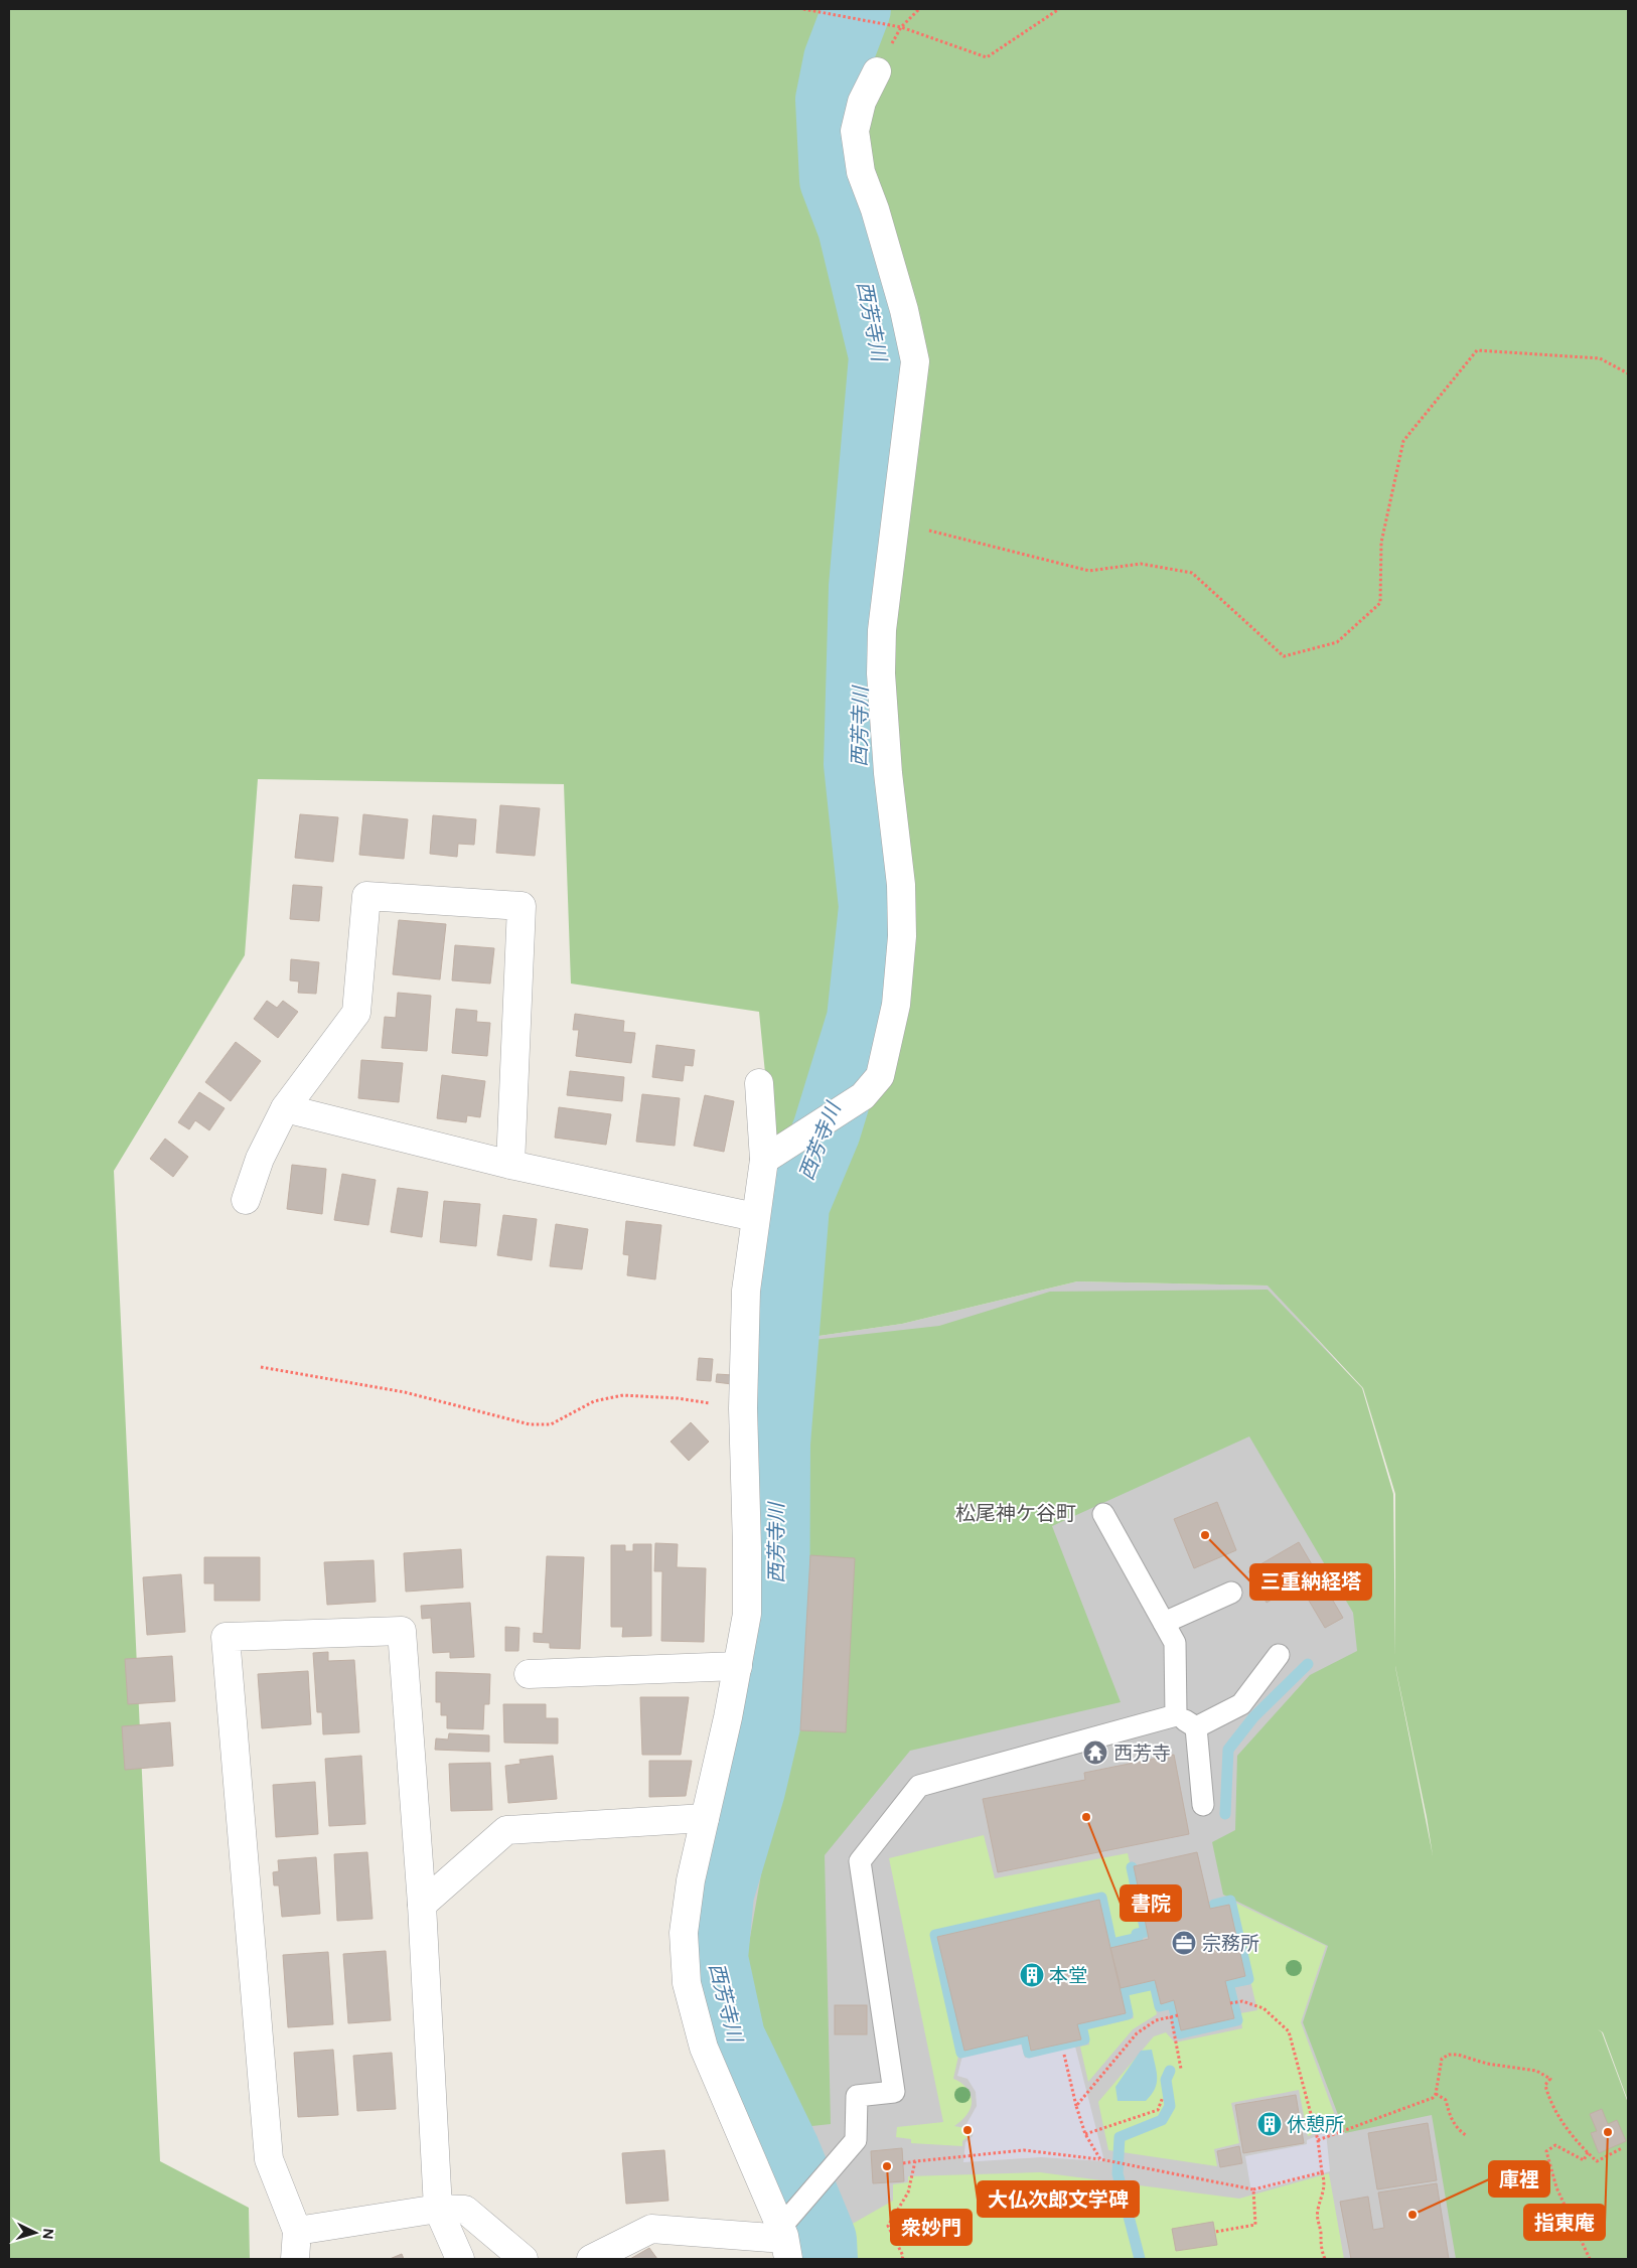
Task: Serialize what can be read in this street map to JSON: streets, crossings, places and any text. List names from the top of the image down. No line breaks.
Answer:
{"districts":["松尾神ケ谷町"],"water":["西芳寺川"],"places":{"other":["三重納経塔","書院","大仏次郎文学碑","指東庵","衆妙門","庫裡"],"temple":["西芳寺"],"office":["宗務所"],"building":["本堂","休憩所"]},"north":"right"}
